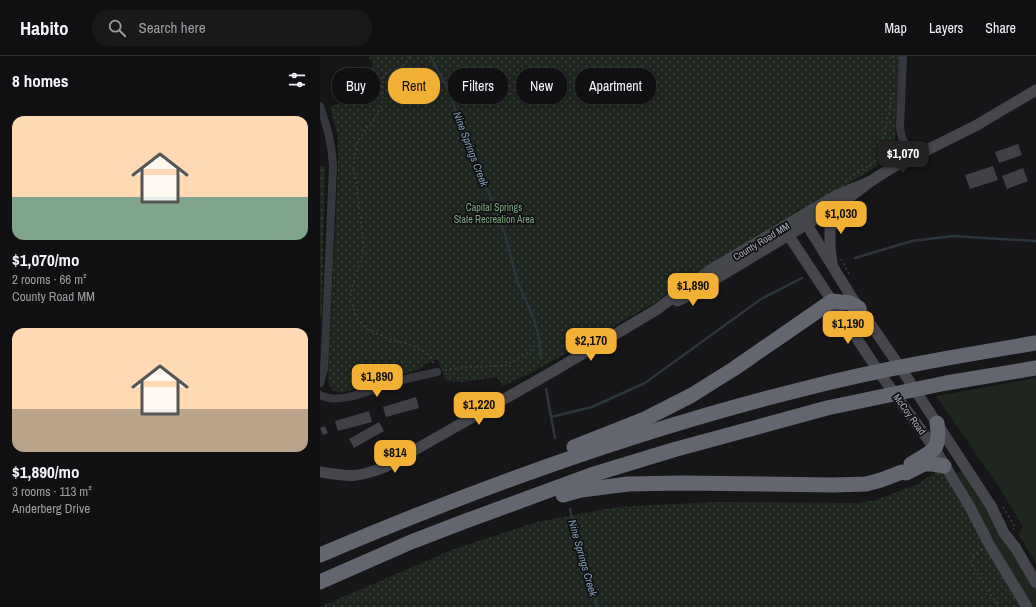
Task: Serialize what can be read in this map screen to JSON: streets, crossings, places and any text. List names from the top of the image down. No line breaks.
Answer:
{"streets":{"main road":["County Road MM","McCoy Road"]},"crossings":[["County Road MM","McCoy Road"]],"water":["Nine Springs Creek"],"parks":["Capital Springs State Recreation Area"],"page":{"header":"Habito","search":"Search here","nav":["Map","Layers","Share"],"heading":"8 homes","chip":["Buy","Rent","Filters","New","Apartment"],"list":[{"name":"$1,070/mo","note":"2 rooms · 66 m² · County Road MM"},{"name":"$1,890/mo","note":"3 rooms · 113 m² · Anderberg Drive"}],"price":["$1,070","$1,030","$1,890","$1,190","$2,170","$1,890","$1,220","$814"]}}
